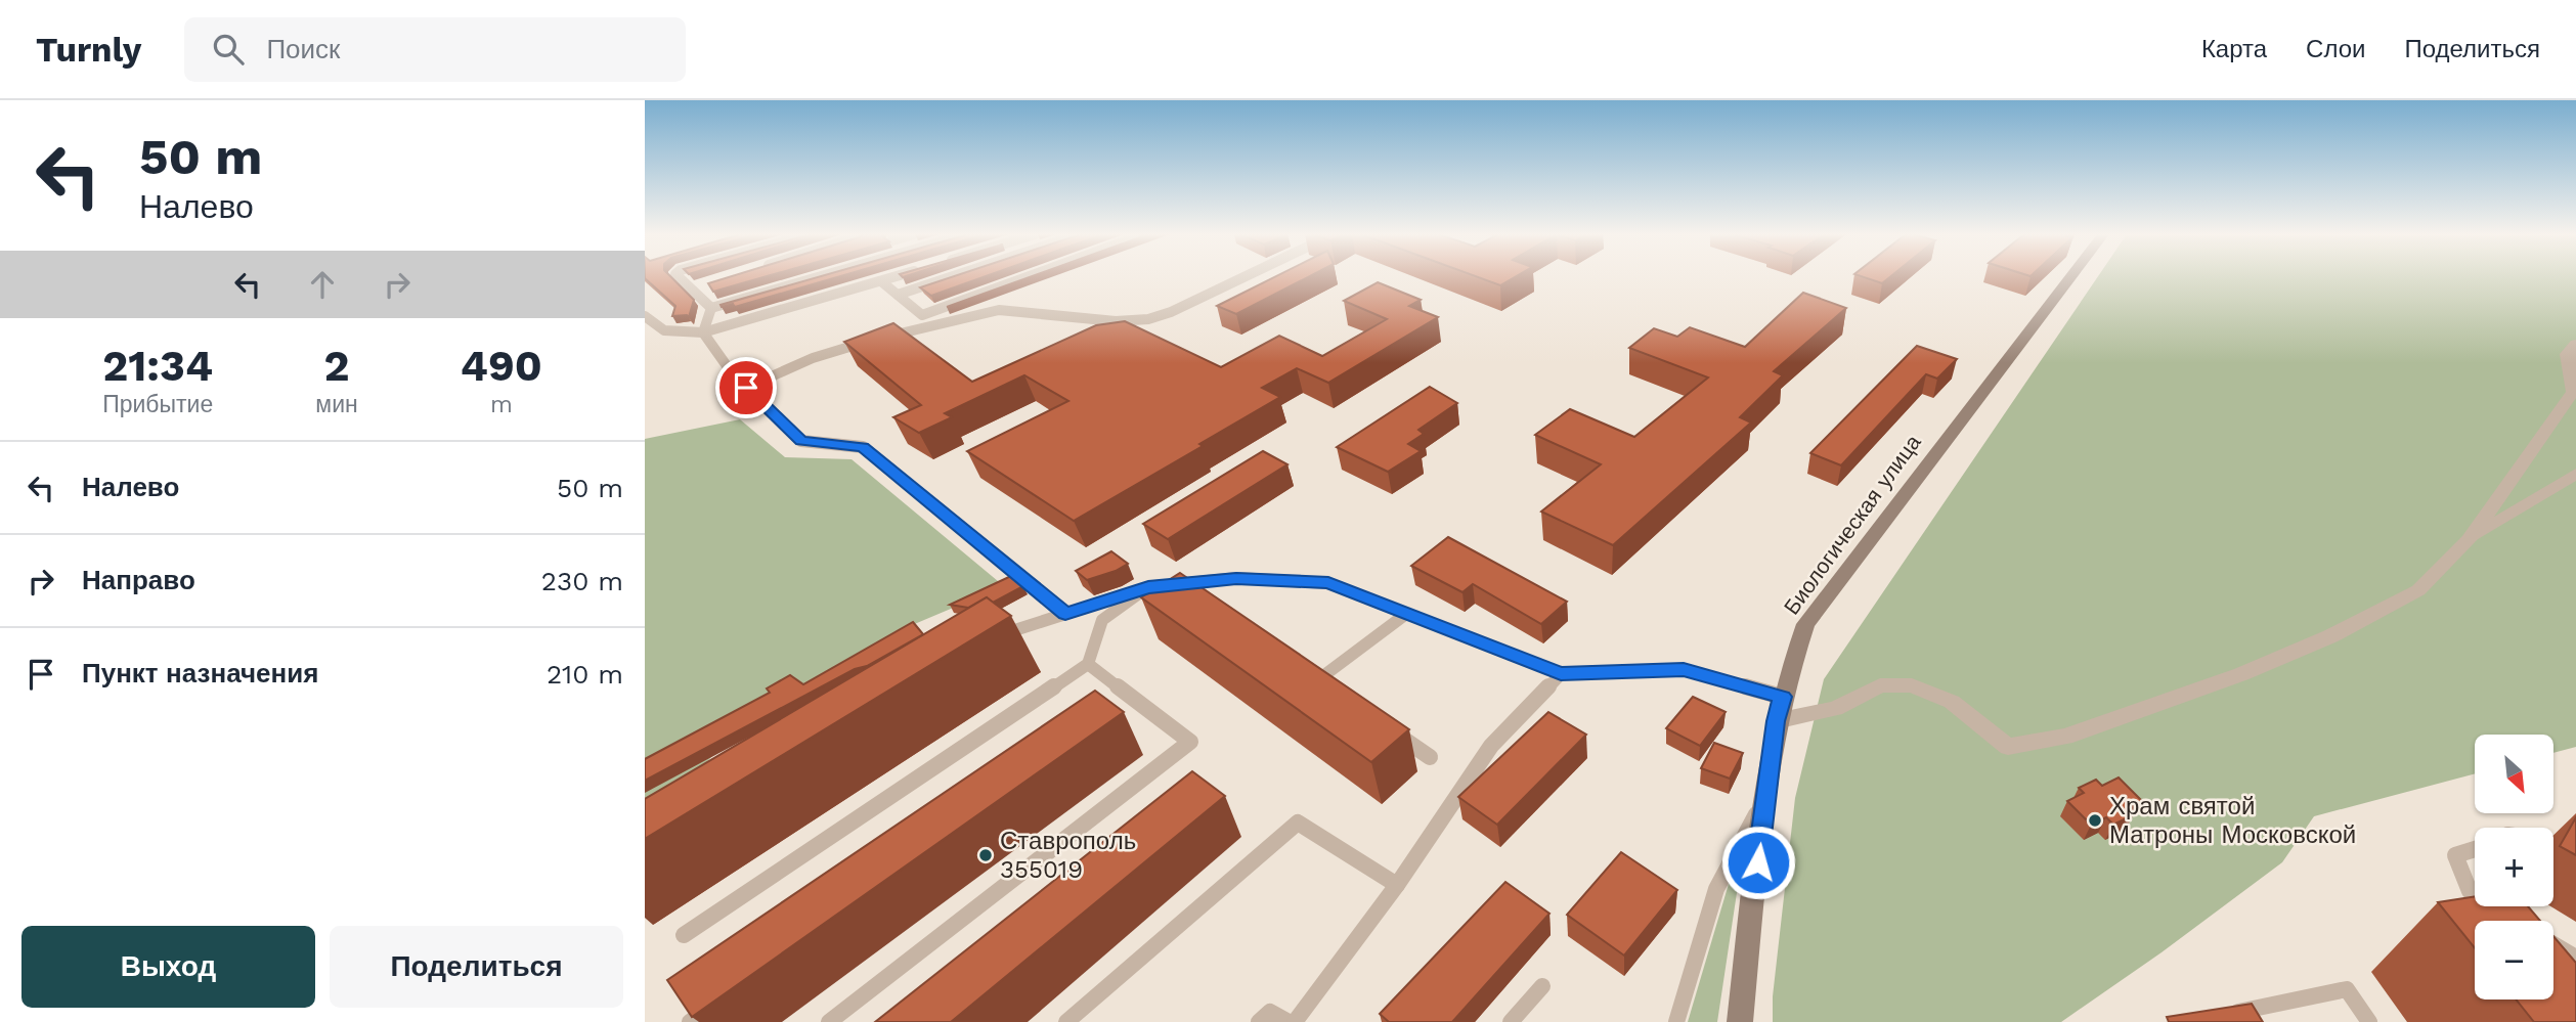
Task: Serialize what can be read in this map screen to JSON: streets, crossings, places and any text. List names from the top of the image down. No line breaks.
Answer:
{"streets":{"street":["Биологическая улица"]},"places":["Храм святой Матроны Московской","Ставрополь 355019"],"north":"bottom right","page":{"header":"Turnly","search":"Поиск","nav":["Карта","Слои","Поделиться"],"turn":["50 m","Налево"],"eta":["21:34","Прибытие","2","мин","490","m"],"list":[{"name":"Налево","value":"50 m"},{"name":"Направо","value":"230 m"},{"name":"Пункт назначения","value":"210 m"}],"map_buttons":["+","−"],"buttons":["Выход","Поделиться"]}}
